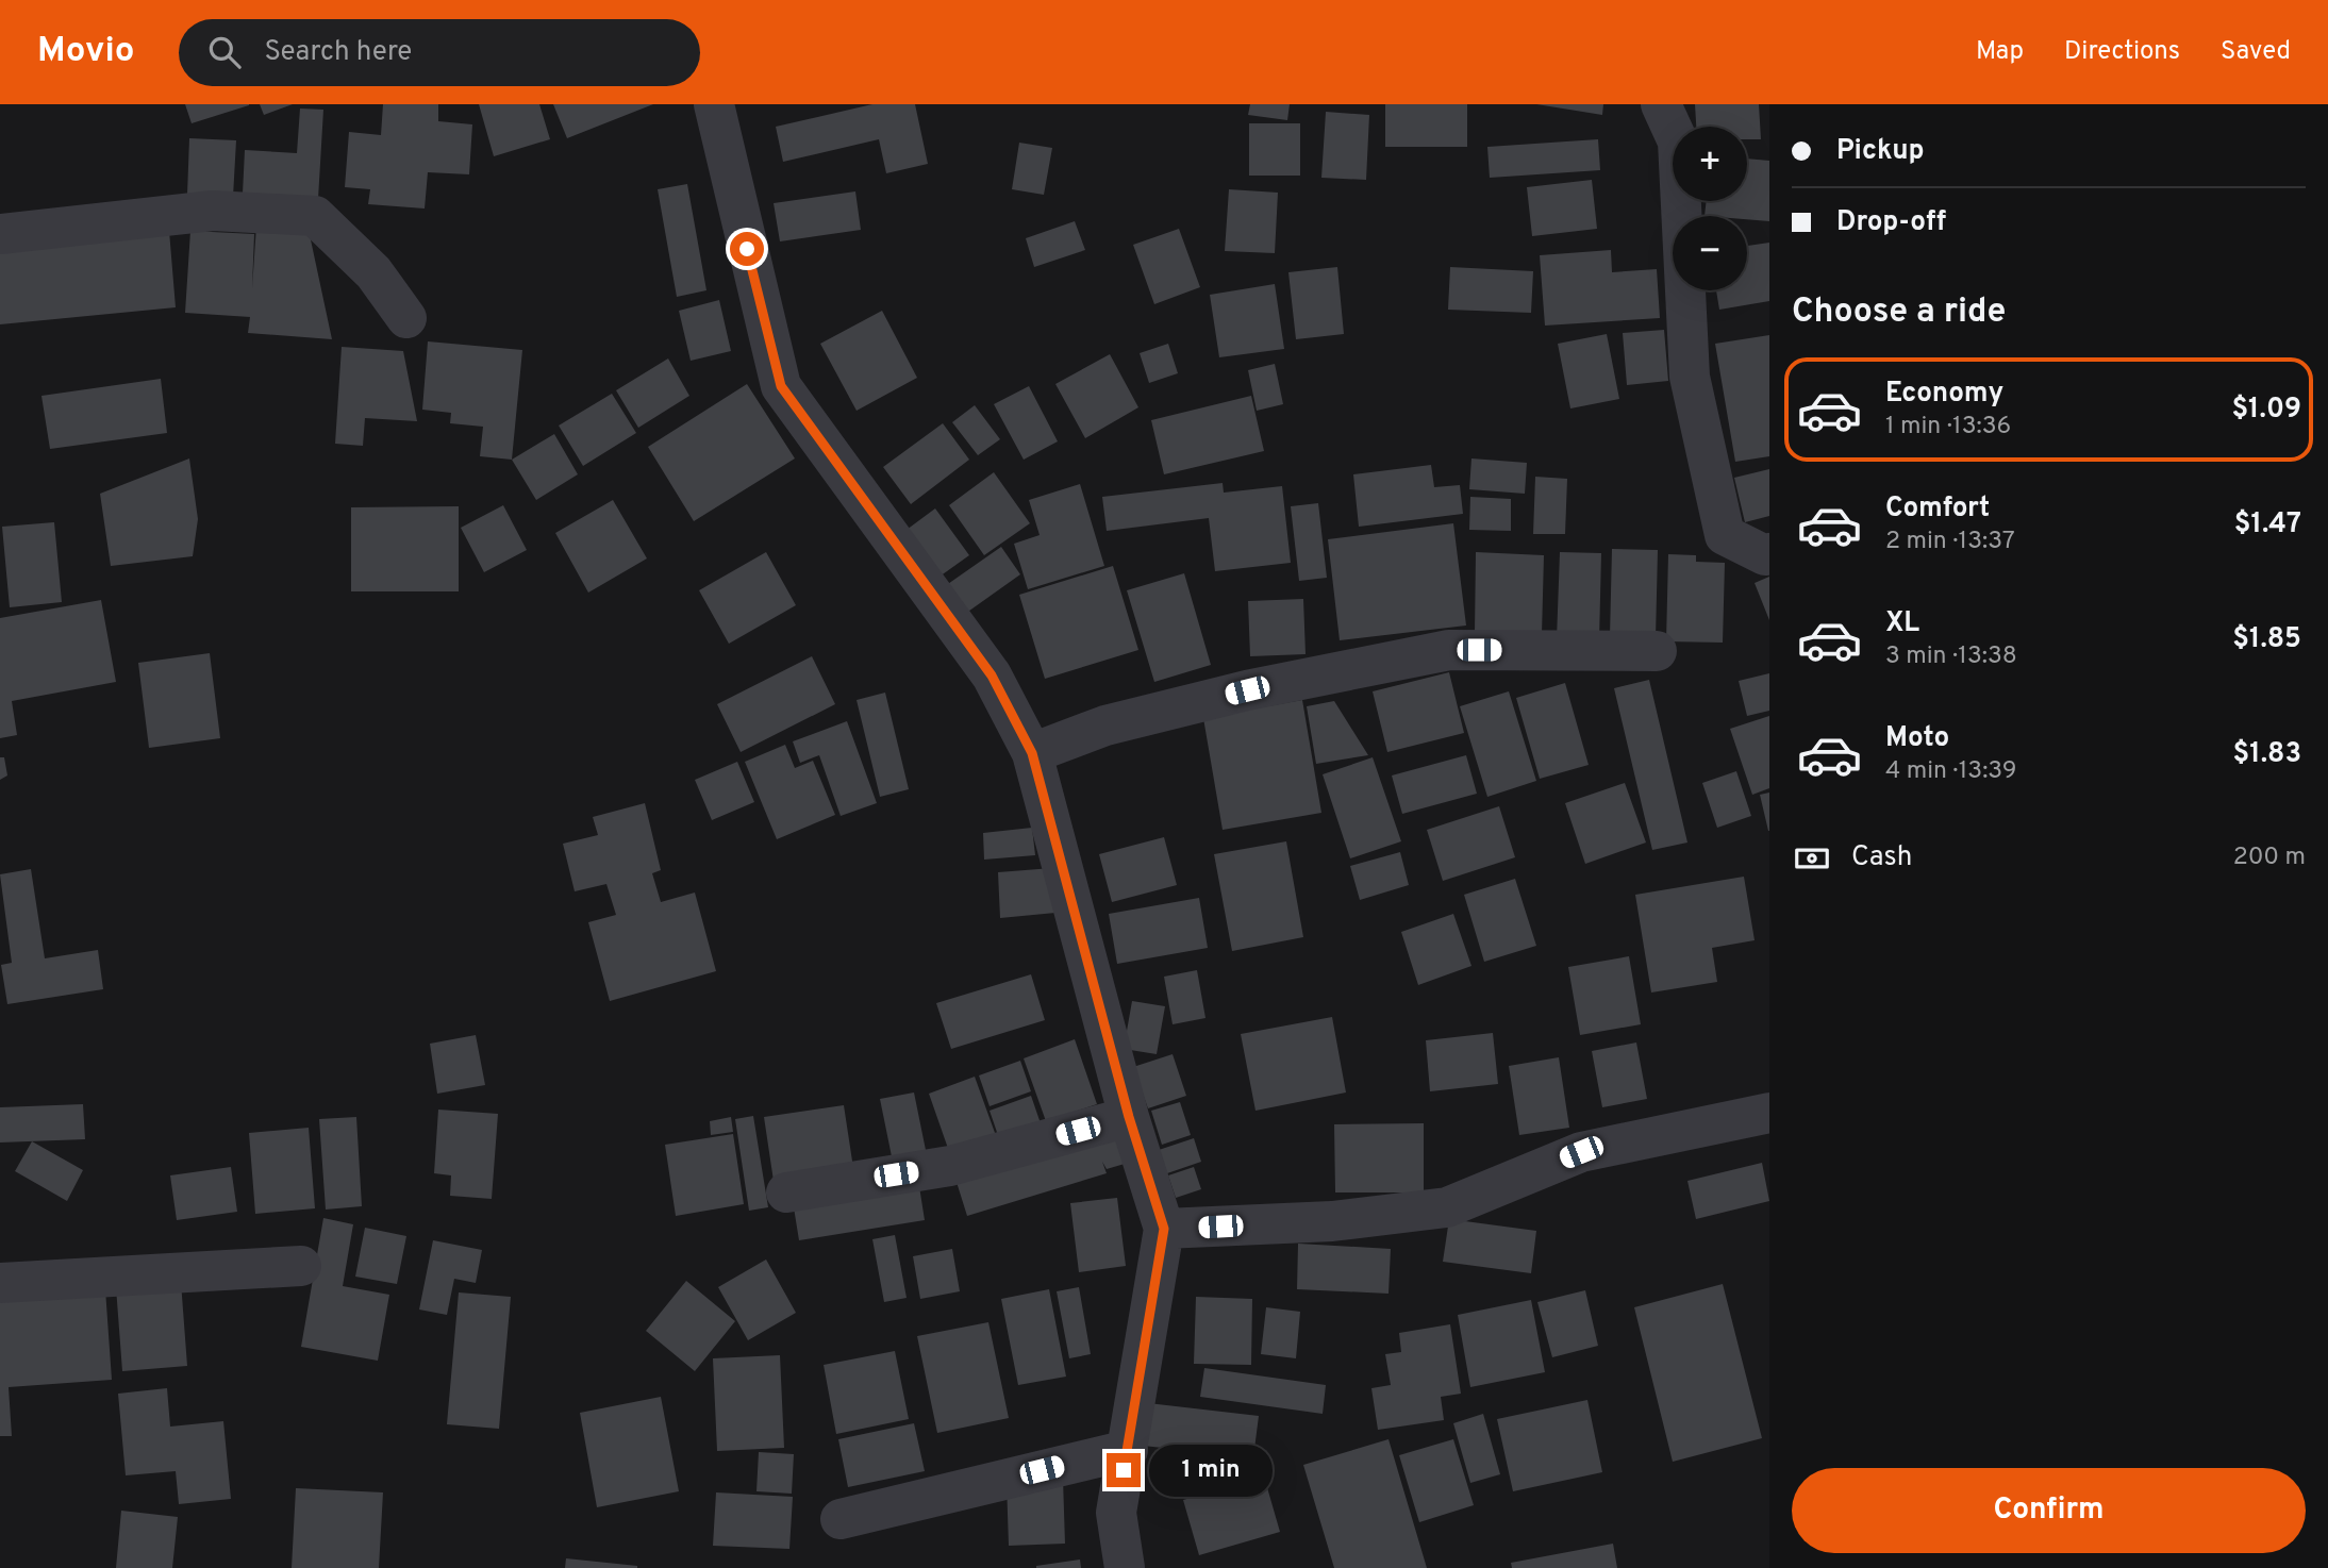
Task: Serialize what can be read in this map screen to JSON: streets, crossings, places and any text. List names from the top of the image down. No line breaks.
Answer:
{"page":{"header":"Movio","search":"Search here","nav":["Map","Directions","Saved"],"banner":["Pickup","Drop-off"],"map_buttons":["+","−"],"heading":"Choose a ride","list":[{"name":"Economy","note":"1 min · 13:36","value":"$1.09"},{"name":"Comfort","note":"2 min · 13:37","value":"$1.47"},{"name":"XL","note":"3 min · 13:38","value":"$1.85"},{"name":"Moto","note":"4 min · 13:39","value":"$1.83"}],"pay":["Cash","200 m"],"bubble":"1 min","buttons":"Confirm"}}
